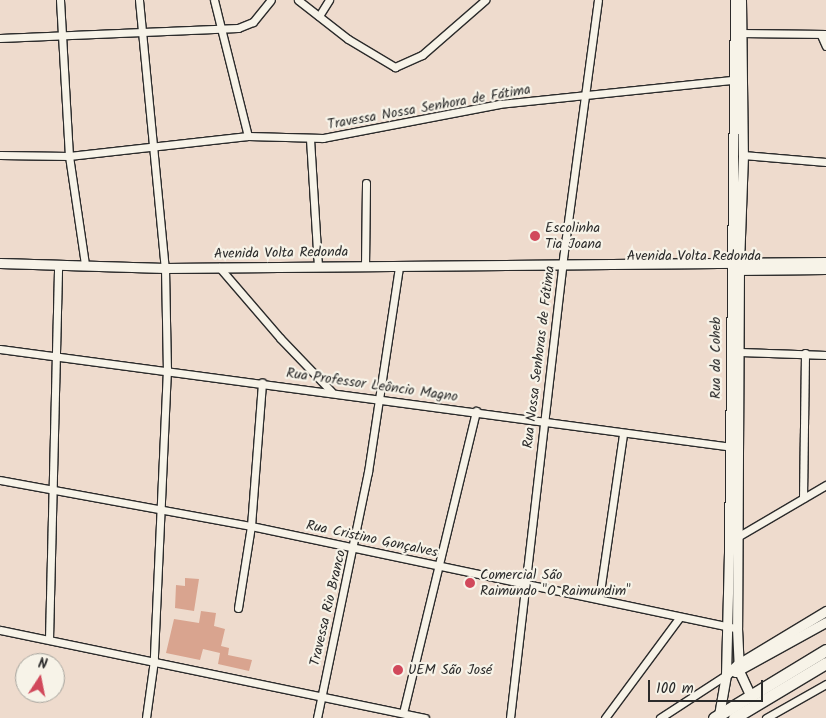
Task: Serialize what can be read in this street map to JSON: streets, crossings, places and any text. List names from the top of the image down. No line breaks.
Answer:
{"streets":{"street":["Travessa Nossa Senhora de Fátima","Avenida Volta Redonda","Rua Nossa Senhoras de Fátima","Rua da Coheb","Rua Professor Leôncio Magno","Rua Cristino Gonçalves","Travessa Rio Branco"]},"crossings":[["Travessa Nossa Senhora de Fátima","Rua Nossa Senhoras de Fátima"],["Travessa Nossa Senhora de Fátima","Rua da Coheb"],["Avenida Volta Redonda","Rua Nossa Senhoras de Fátima"],["Avenida Volta Redonda","Rua da Coheb"],["Avenida Volta Redonda","Travessa Rio Branco"],["Rua Nossa Senhoras de Fátima","Rua Professor Leôncio Magno"],["Rua Nossa Senhoras de Fátima","Rua Cristino Gonçalves"],["Rua da Coheb","Rua Professor Leôncio Magno"],["Rua da Coheb","Rua Cristino Gonçalves"],["Rua Professor Leôncio Magno","Travessa Rio Branco"],["Rua Cristino Gonçalves","Travessa Rio Branco"]],"places":["Escolinha Tia Joana","Comercial São Raimundo \"O Raimundim\"","UEM São José"],"scale_bar":"100 m","north":"top"}
